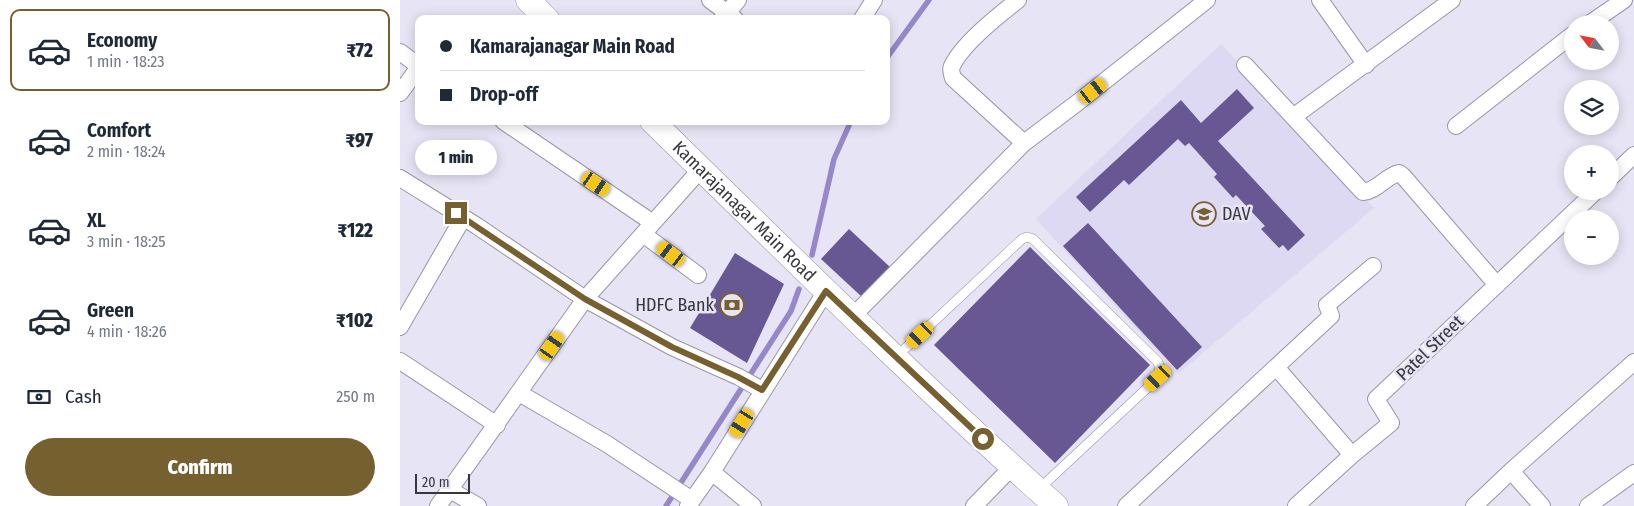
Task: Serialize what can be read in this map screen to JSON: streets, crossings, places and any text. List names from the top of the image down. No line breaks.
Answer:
{"streets":{"main road":["Kamarajanagar Main Road"],"street":["Patel Street"]},"places":{"school or university":["DAV"],"bank":["HDFC Bank"]},"scale_bar":"20 m","north":"top left","page":{"list":[{"name":"Economy","note":"1 min · 18:23","value":"₹72"},{"name":"Comfort","note":"2 min · 18:24","value":"₹97"},{"name":"XL","note":"3 min · 18:25","value":"₹122"},{"name":"Green","note":"4 min · 18:26","value":"₹102"}],"map_buttons":["+","−"],"banner":["Kamarajanagar Main Road","Drop-off"],"bubble":"1 min","pay":["Cash","250 m"],"buttons":"Confirm","scale":"20 m"}}
